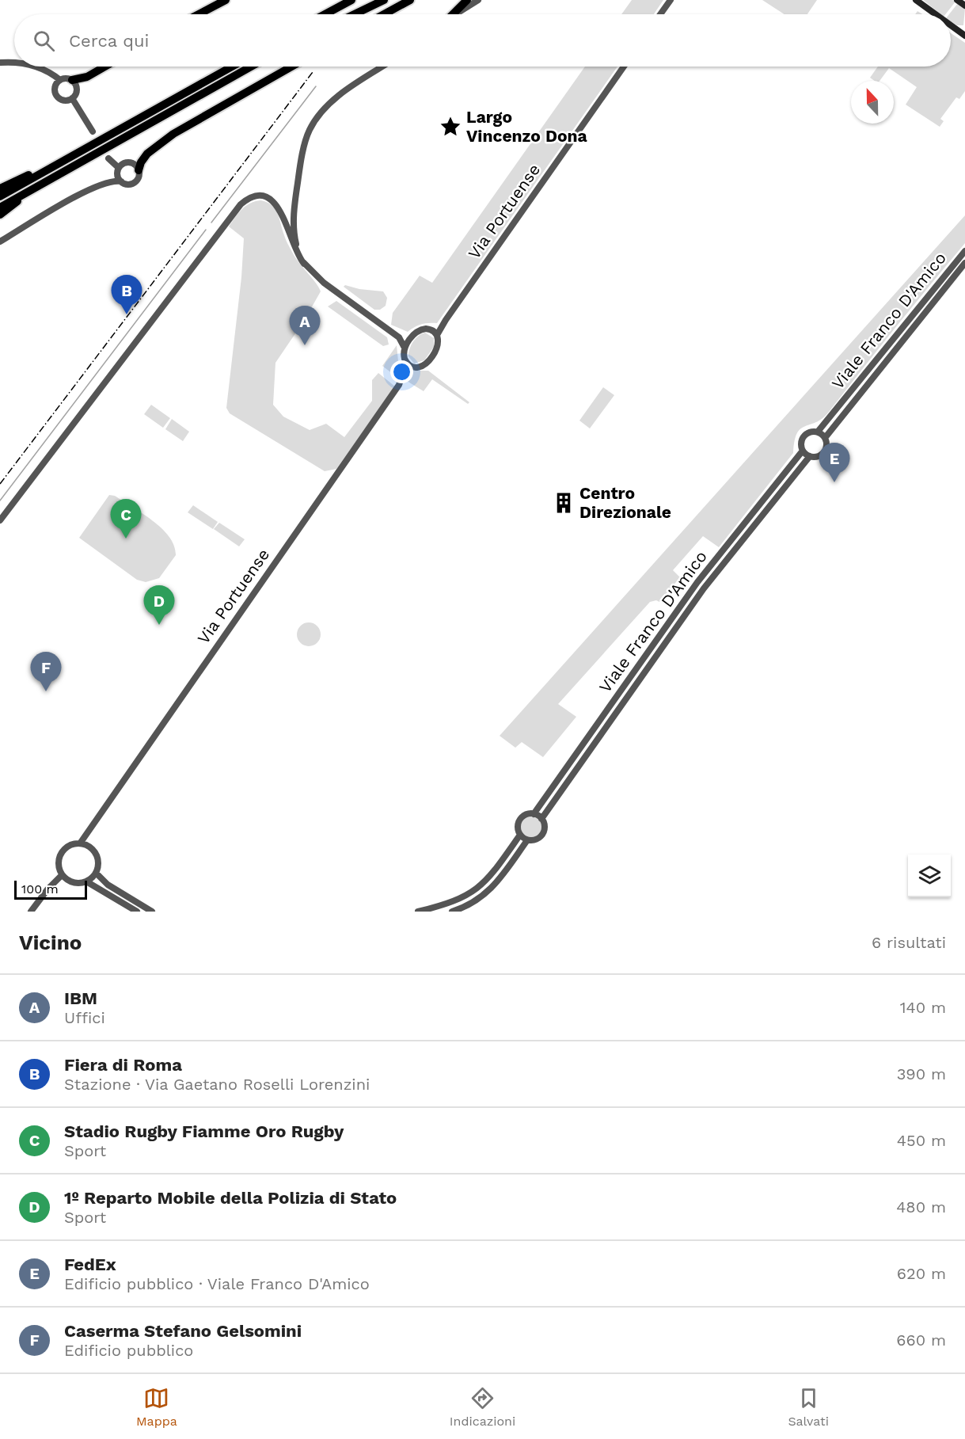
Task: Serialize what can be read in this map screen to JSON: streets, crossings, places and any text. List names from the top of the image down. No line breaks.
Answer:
{"streets":{"street":["Via Portuense","Viale Franco D'Amico"]},"places":{"place":["Largo Vincenzo Dona"],"building":["Centro Direzionale"]},"scale_bar":"100 m","north":"top","page":{"search":"Cerca qui","pins":["B","A","E","C","D","F"],"scale":"100 m","heading":["Vicino","6 risultati"],"list":[{"mark":"A","name":"IBM","note":"Uffici","value":"140 m"},{"mark":"B","name":"Fiera di Roma","note":"Stazione · Via Gaetano Roselli Lorenzini","value":"390 m"},{"mark":"C","name":"Stadio Rugby Fiamme Oro Rugby","note":"Sport","value":"450 m"},{"mark":"D","name":"1º Reparto Mobile della Polizia di Stato","note":"Sport","value":"480 m"},{"mark":"E","name":"FedEx","note":"Edificio pubblico · Viale Franco D'Amico","value":"620 m"},{"mark":"F","name":"Caserma Stefano Gelsomini","note":"Edificio pubblico","value":"660 m"}],"nav":["Mappa","Indicazioni","Salvati"]}}
